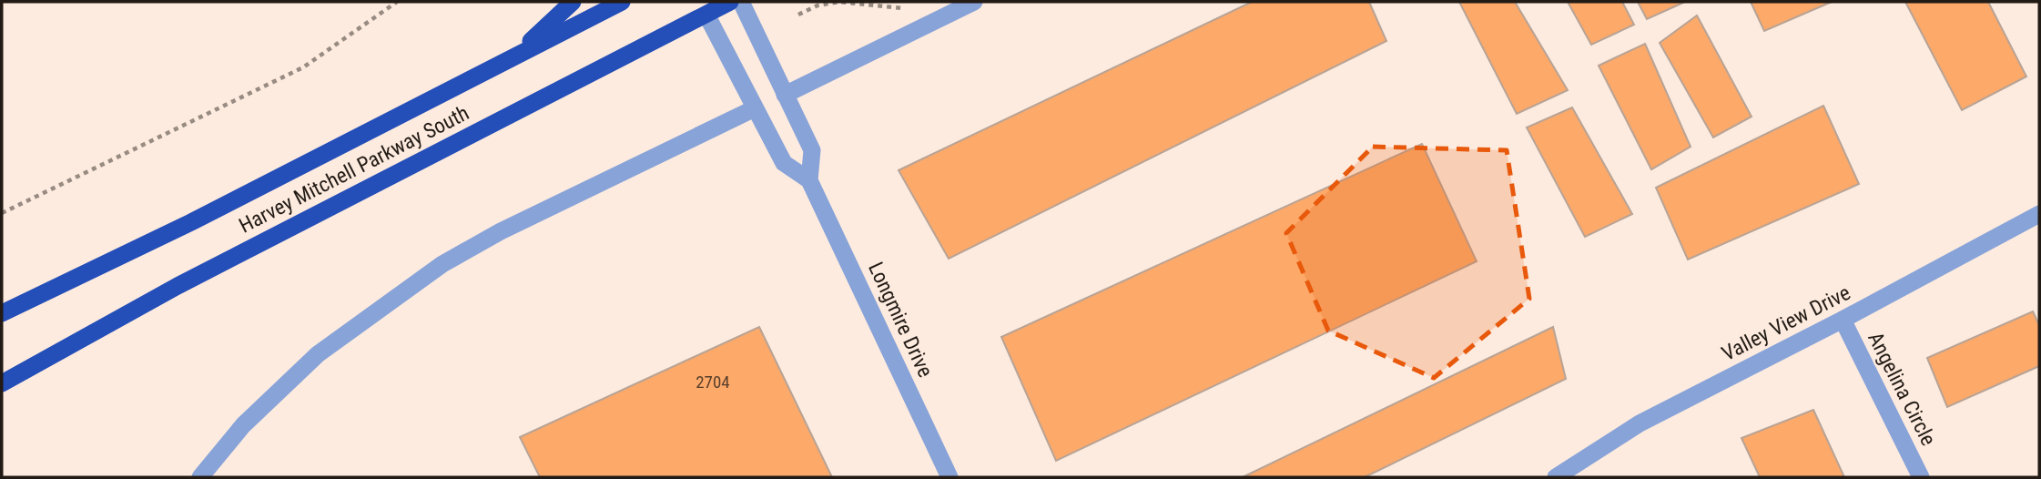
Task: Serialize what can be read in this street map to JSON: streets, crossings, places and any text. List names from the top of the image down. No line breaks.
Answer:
{"streets":{"highway":["Harvey Mitchell Parkway South"],"street":["Longmire Drive","Valley View Drive","Angelina Circle"]},"crossings":[["Valley View Drive","Angelina Circle"]],"house_numbers":["2704"]}
